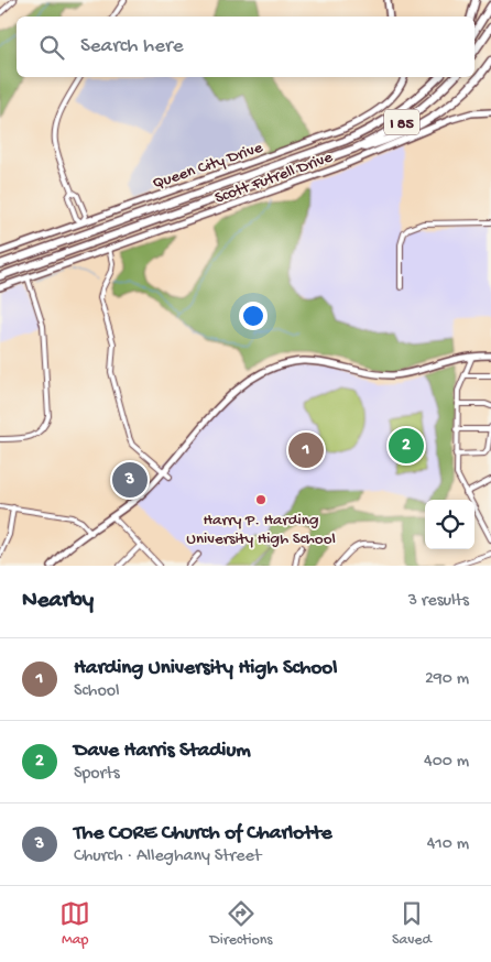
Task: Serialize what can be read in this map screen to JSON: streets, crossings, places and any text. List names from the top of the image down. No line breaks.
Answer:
{"streets":{"highway":["I 85"],"street":["Queen City Drive","Scott Futrell Drive"]},"places":["Harry P. Harding University High School"],"page":{"search":"Search here","pins":["2","1","3"],"heading":["Nearby","3 results"],"list":[{"mark":"1","name":"Harding University High School","note":"School","value":"290 m"},{"mark":"2","name":"Dave Harris Stadium","note":"Sports","value":"400 m"},{"mark":"3","name":"The CORE Church of Charlotte","note":"Church · Alleghany Street","value":"410 m"}],"nav":["Map","Directions","Saved"]}}
